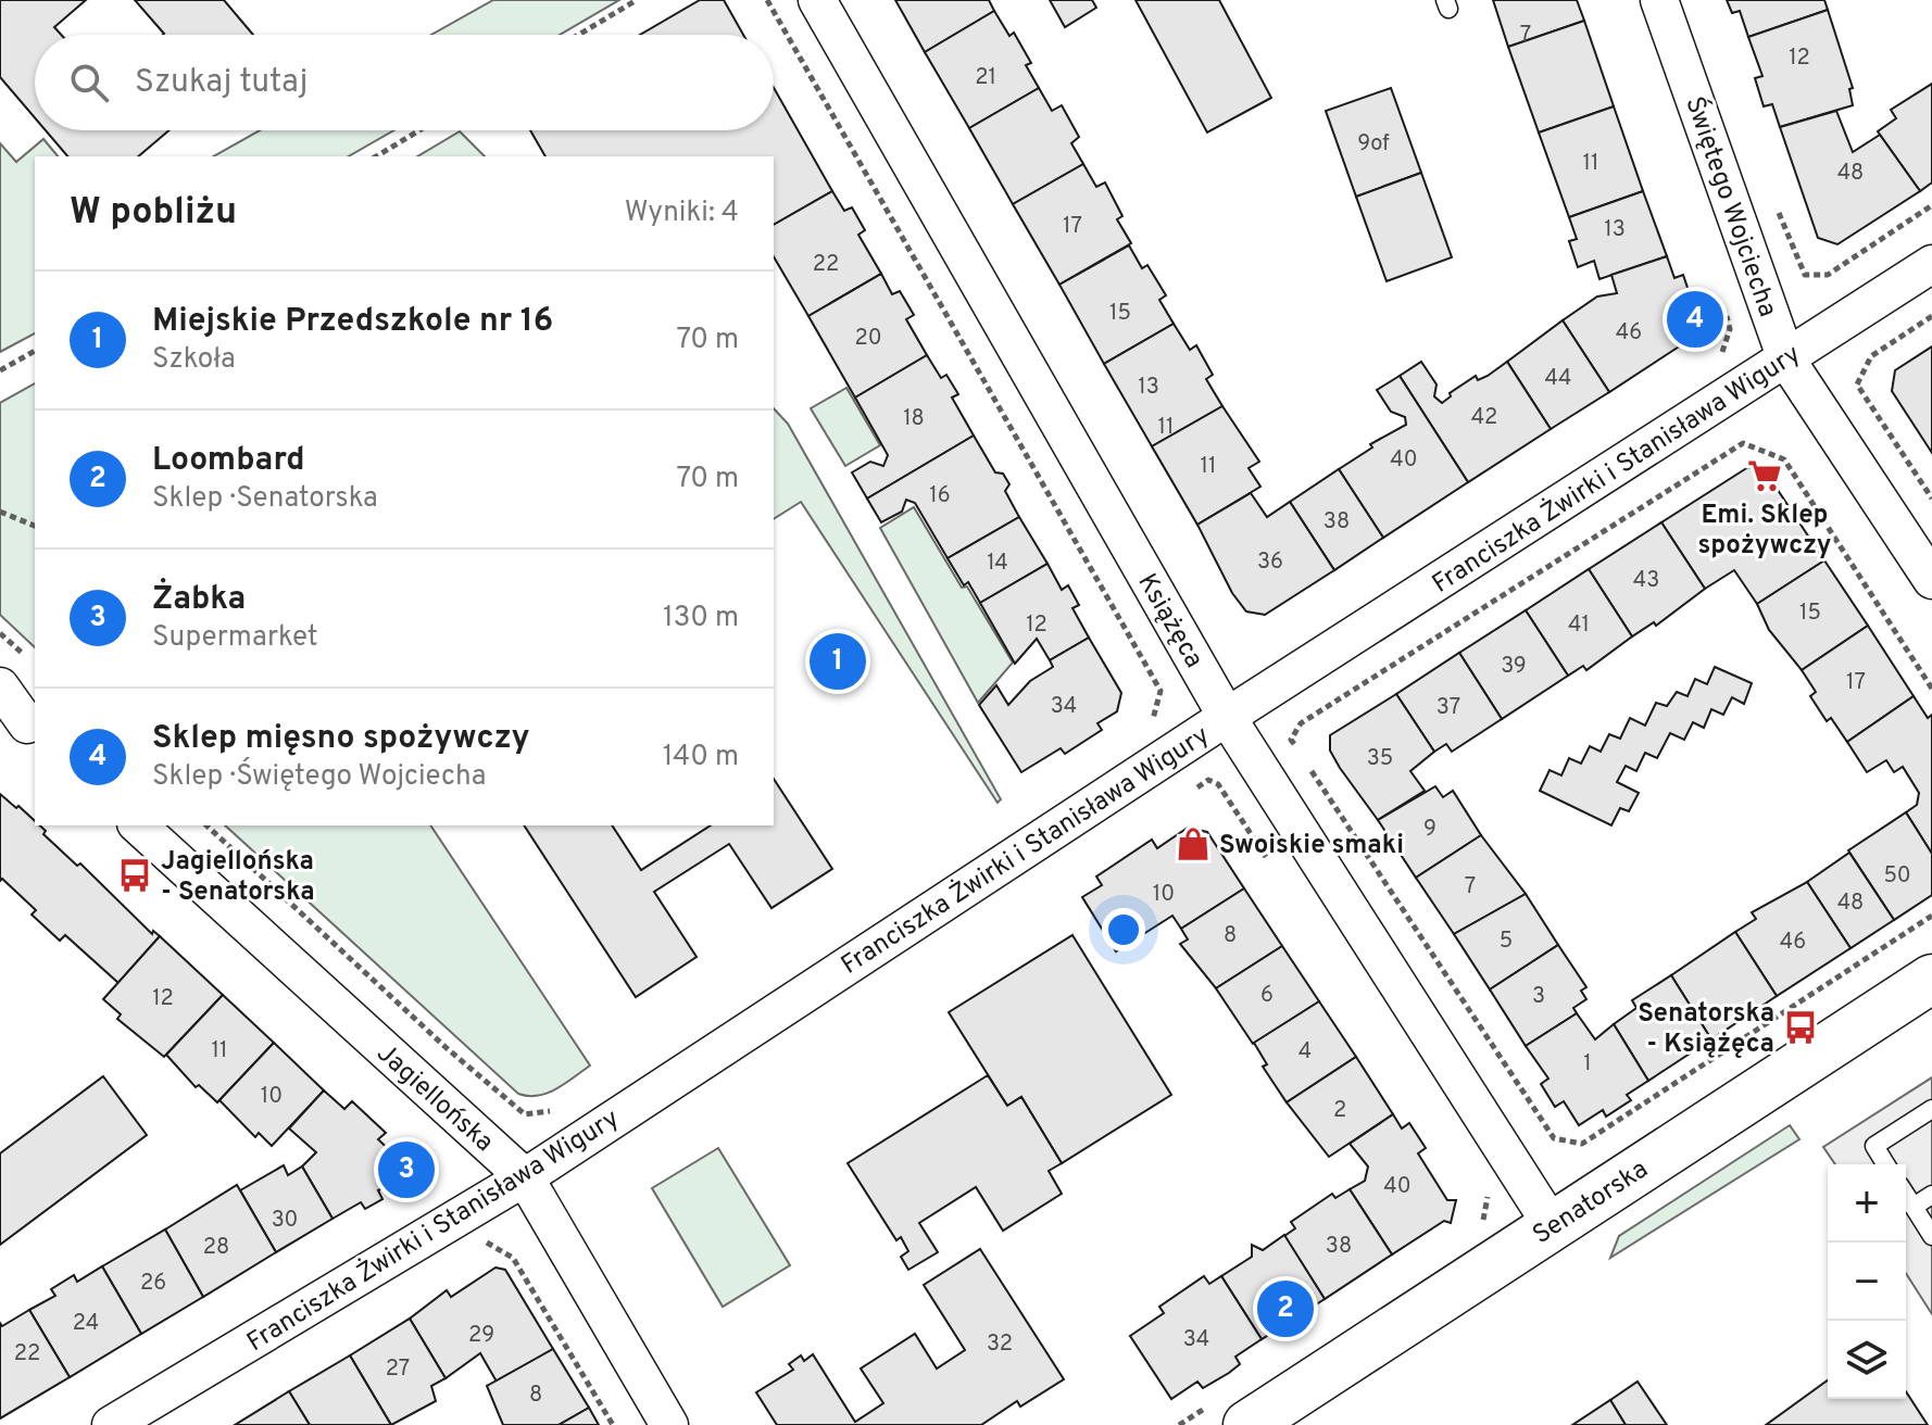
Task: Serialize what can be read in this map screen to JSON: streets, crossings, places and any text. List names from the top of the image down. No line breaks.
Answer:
{"streets":{"street":["Świętego Wojciecha","Franciszka Żwirki i Stanisława Wigury","Książęca","Jagiellońska","Senatorska"]},"crossings":[["Świętego Wojciecha","Franciszka Żwirki i Stanisława Wigury"],["Franciszka Żwirki i Stanisława Wigury","Książęca"],["Franciszka Żwirki i Stanisława Wigury","Jagiellońska"],["Książęca","Senatorska"]],"places":{"supermarket":["Emi. Sklep spożywczy"],"shop":["Swoiskie smaki"],"bus stop":["Jagiellońska - Senatorska","Senatorska - Książęca"]},"house_numbers":["7","12","21","9of","11","48","17","13","22","15","46","20","44","13","42","18","11","40","11","16","38","36","14","43","15","12","41","39","17","34","37","35","9","50","7","10","48","8","5","46","6","3","12","11","4","1","10","2","40","30","38","28","26","24","29","34","32","22","27","8"],"page":{"search":"Szukaj tutaj","heading":["W pobliżu","Wyniki: 4"],"list":[{"mark":"1","name":"Miejskie Przedszkole nr 16","note":"Szkoła","value":"70 m"},{"mark":"2","name":"Loombard","note":"Sklep · Senatorska","value":"70 m"},{"mark":"3","name":"Żabka","note":"Supermarket","value":"130 m"},{"mark":"4","name":"Sklep mięsno spożywczy","note":"Sklep · Świętego Wojciecha","value":"140 m"}],"pins":["4","1","3","2"],"map_buttons":["+","−"]}}
